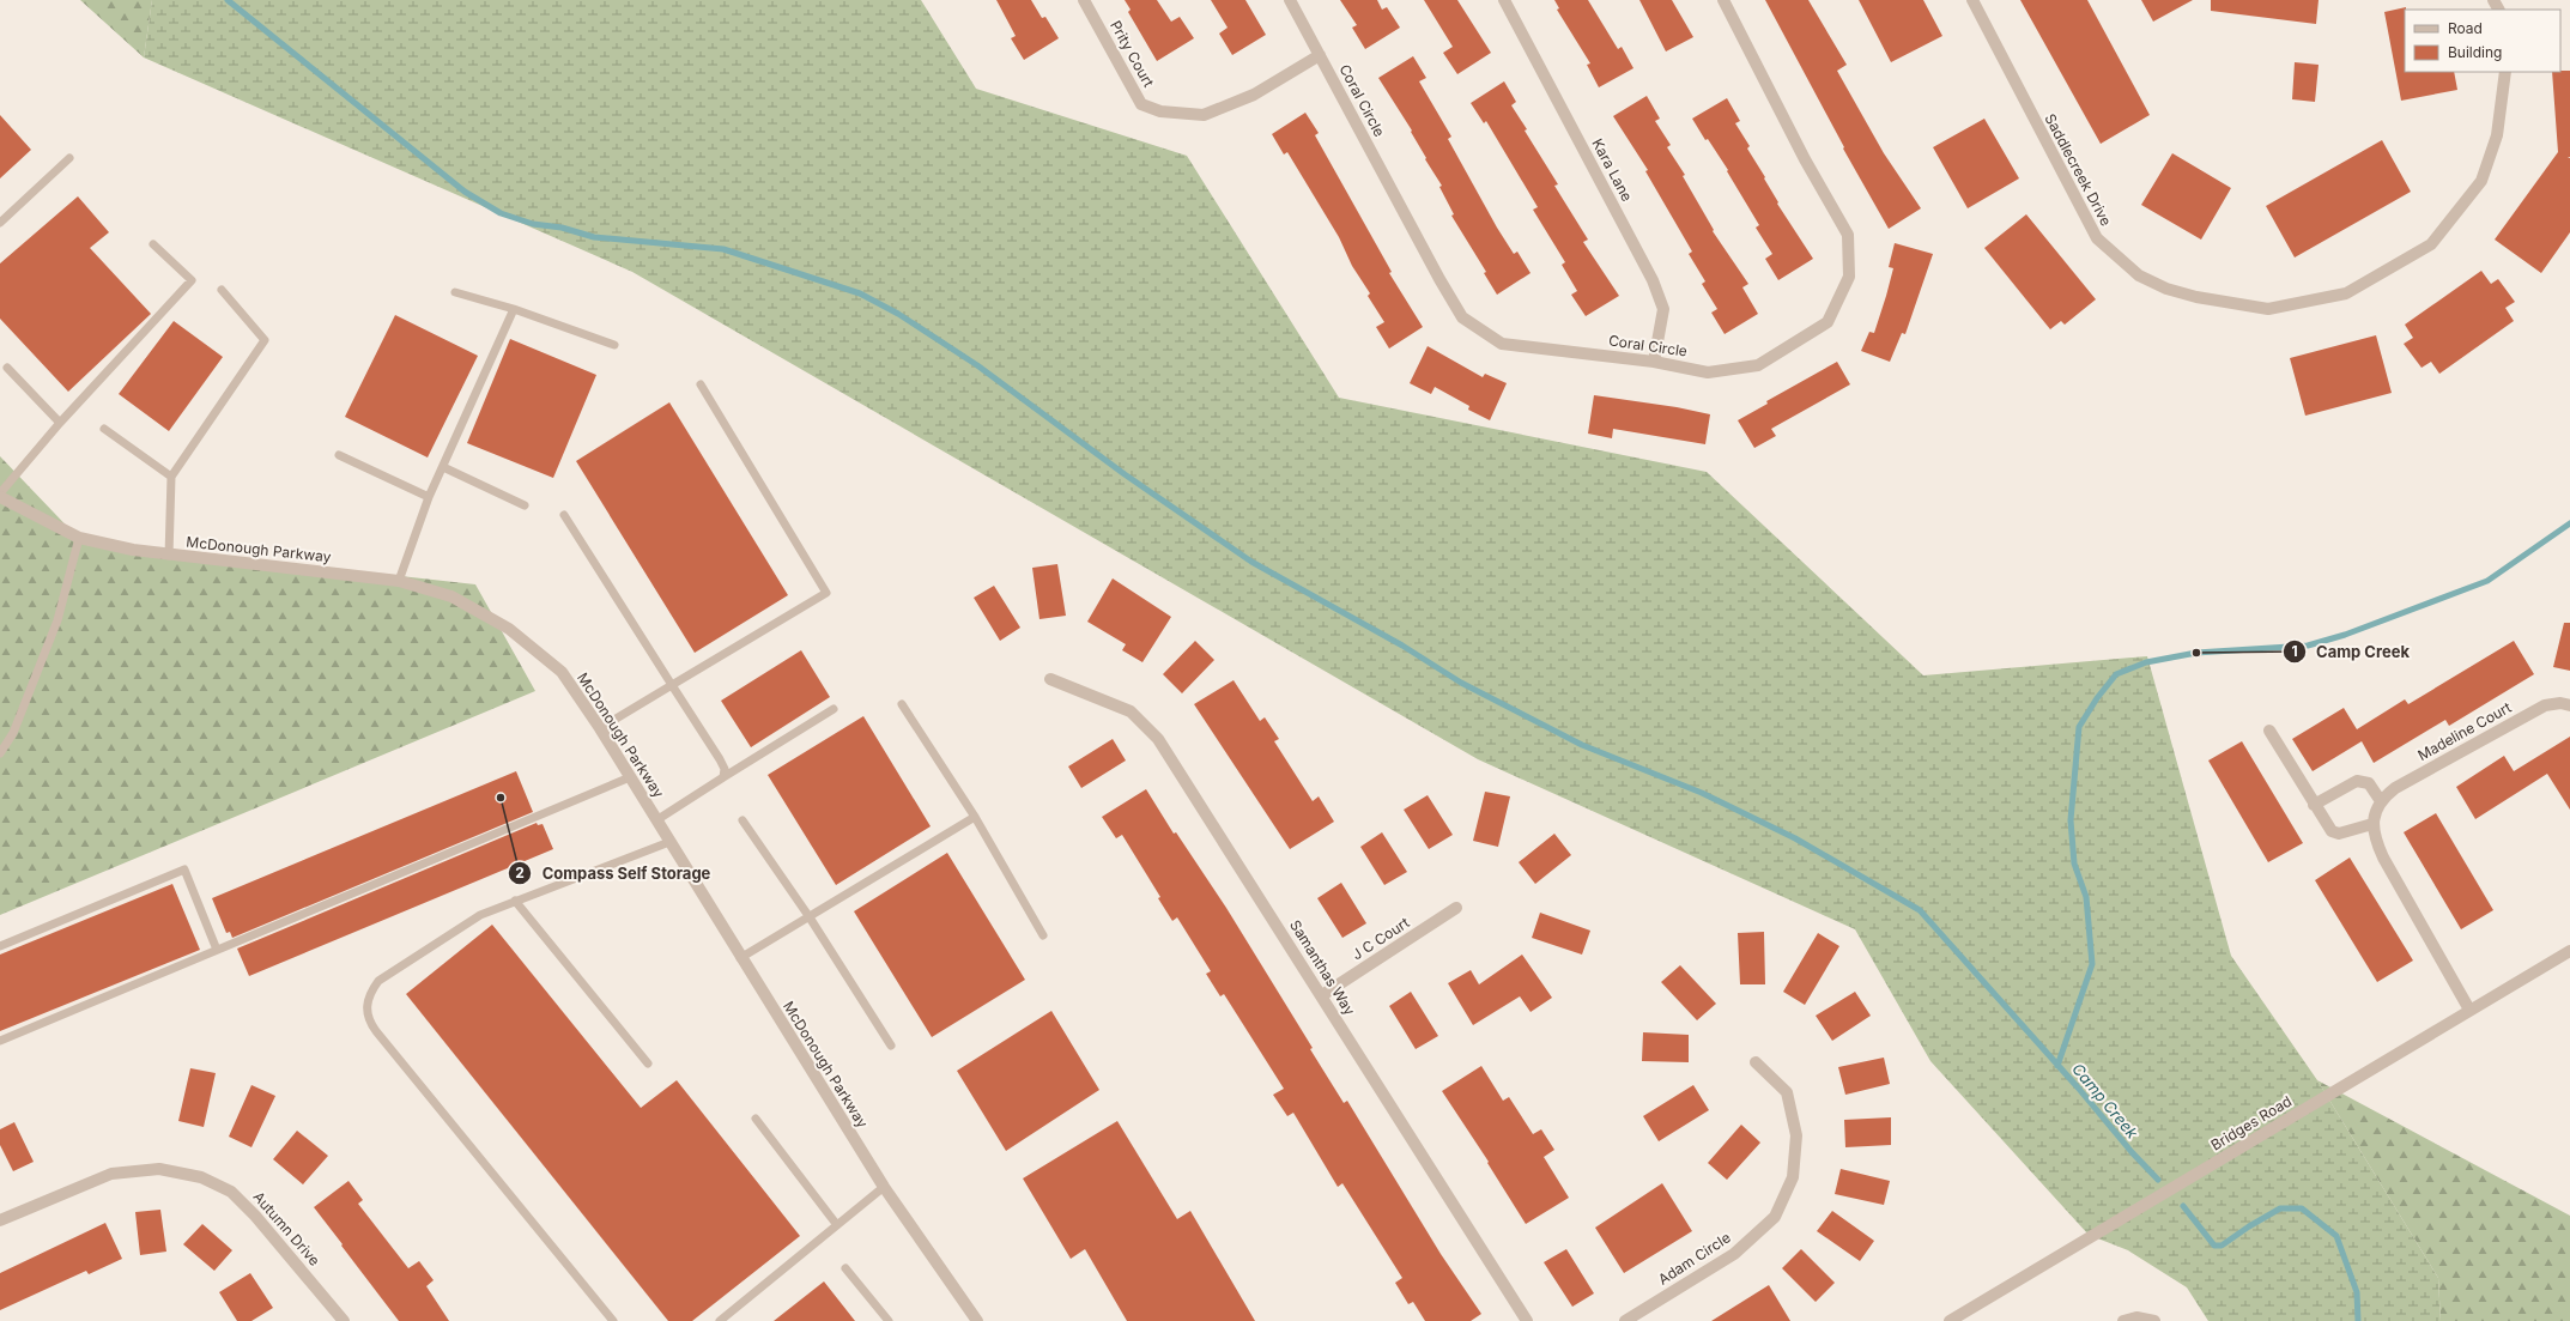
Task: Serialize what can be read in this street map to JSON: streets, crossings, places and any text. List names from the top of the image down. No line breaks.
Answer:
{"streets":{"street":["Prity Court","Coral Circle","Kara Lane","Saddlecreek Drive","McDonough Parkway","Madeline Court","J C Court","Samanthas Way","Bridges Road","Autumn Drive","Adam Circle"]},"crossings":[["Prity Court","Coral Circle"],["Coral Circle","Kara Lane"],["J C Court","Samanthas Way"]],"water":["Camp Creek"],"places":["Camp Creek","Compass Self Storage"],"legend":["Road","Building"]}
